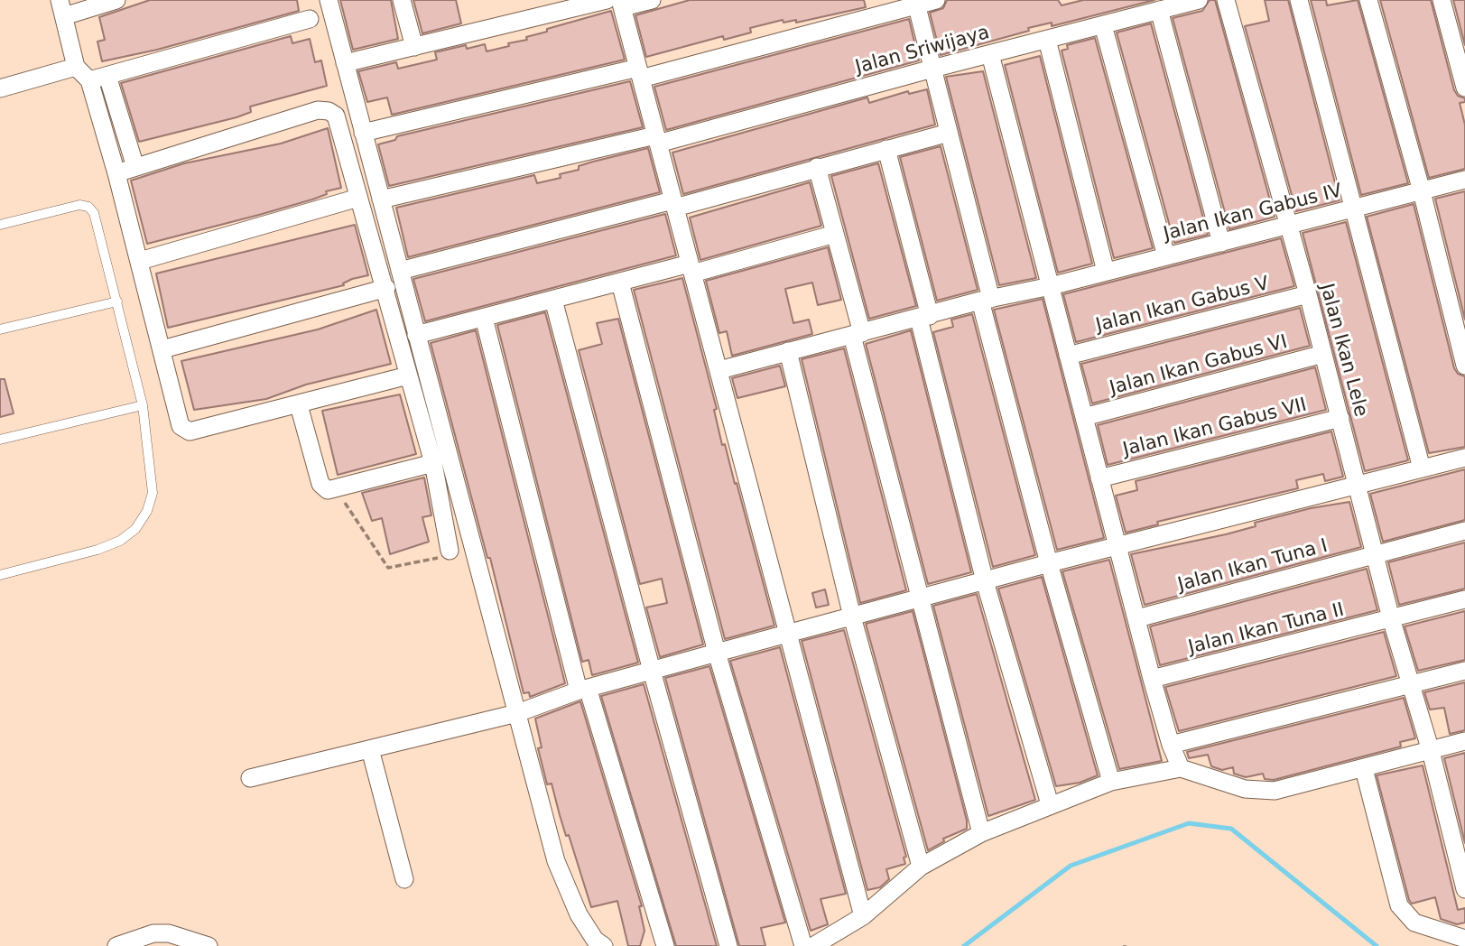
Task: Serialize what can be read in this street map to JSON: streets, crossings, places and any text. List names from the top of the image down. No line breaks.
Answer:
{"streets":{"street":["Jalan Sriwijaya","Jalan Ikan Gabus IV","Jalan Ikan Gabus V","Jalan Ikan Lele","Jalan Ikan Gabus VI","Jalan Ikan Gabus VII","Jalan Ikan Tuna I","Jalan Ikan Tuna II"]},"crossings":[["Jalan Ikan Gabus IV","Jalan Ikan Lele"],["Jalan Ikan Gabus V","Jalan Ikan Lele"],["Jalan Ikan Lele","Jalan Ikan Gabus VI"],["Jalan Ikan Lele","Jalan Ikan Gabus VII"],["Jalan Ikan Lele","Jalan Ikan Tuna I"],["Jalan Ikan Lele","Jalan Ikan Tuna II"]]}
